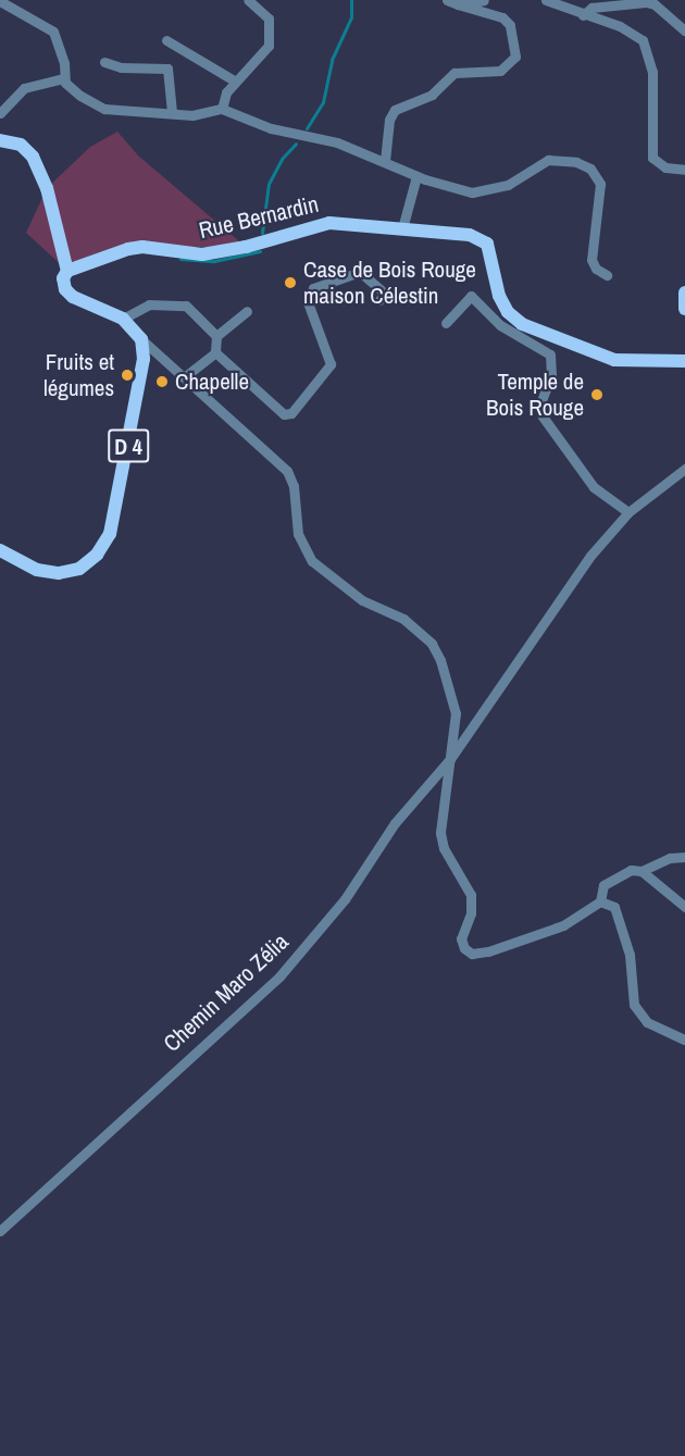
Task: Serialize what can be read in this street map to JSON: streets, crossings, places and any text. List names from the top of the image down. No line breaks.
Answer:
{"streets":{"main road":["Rue Bernardin","D 4"],"street":["Chemin Maro Zélia"]},"places":["Case de Bois Rouge maison Célestin","Fruits et légumes","Chapelle","Temple de Bois Rouge"]}
